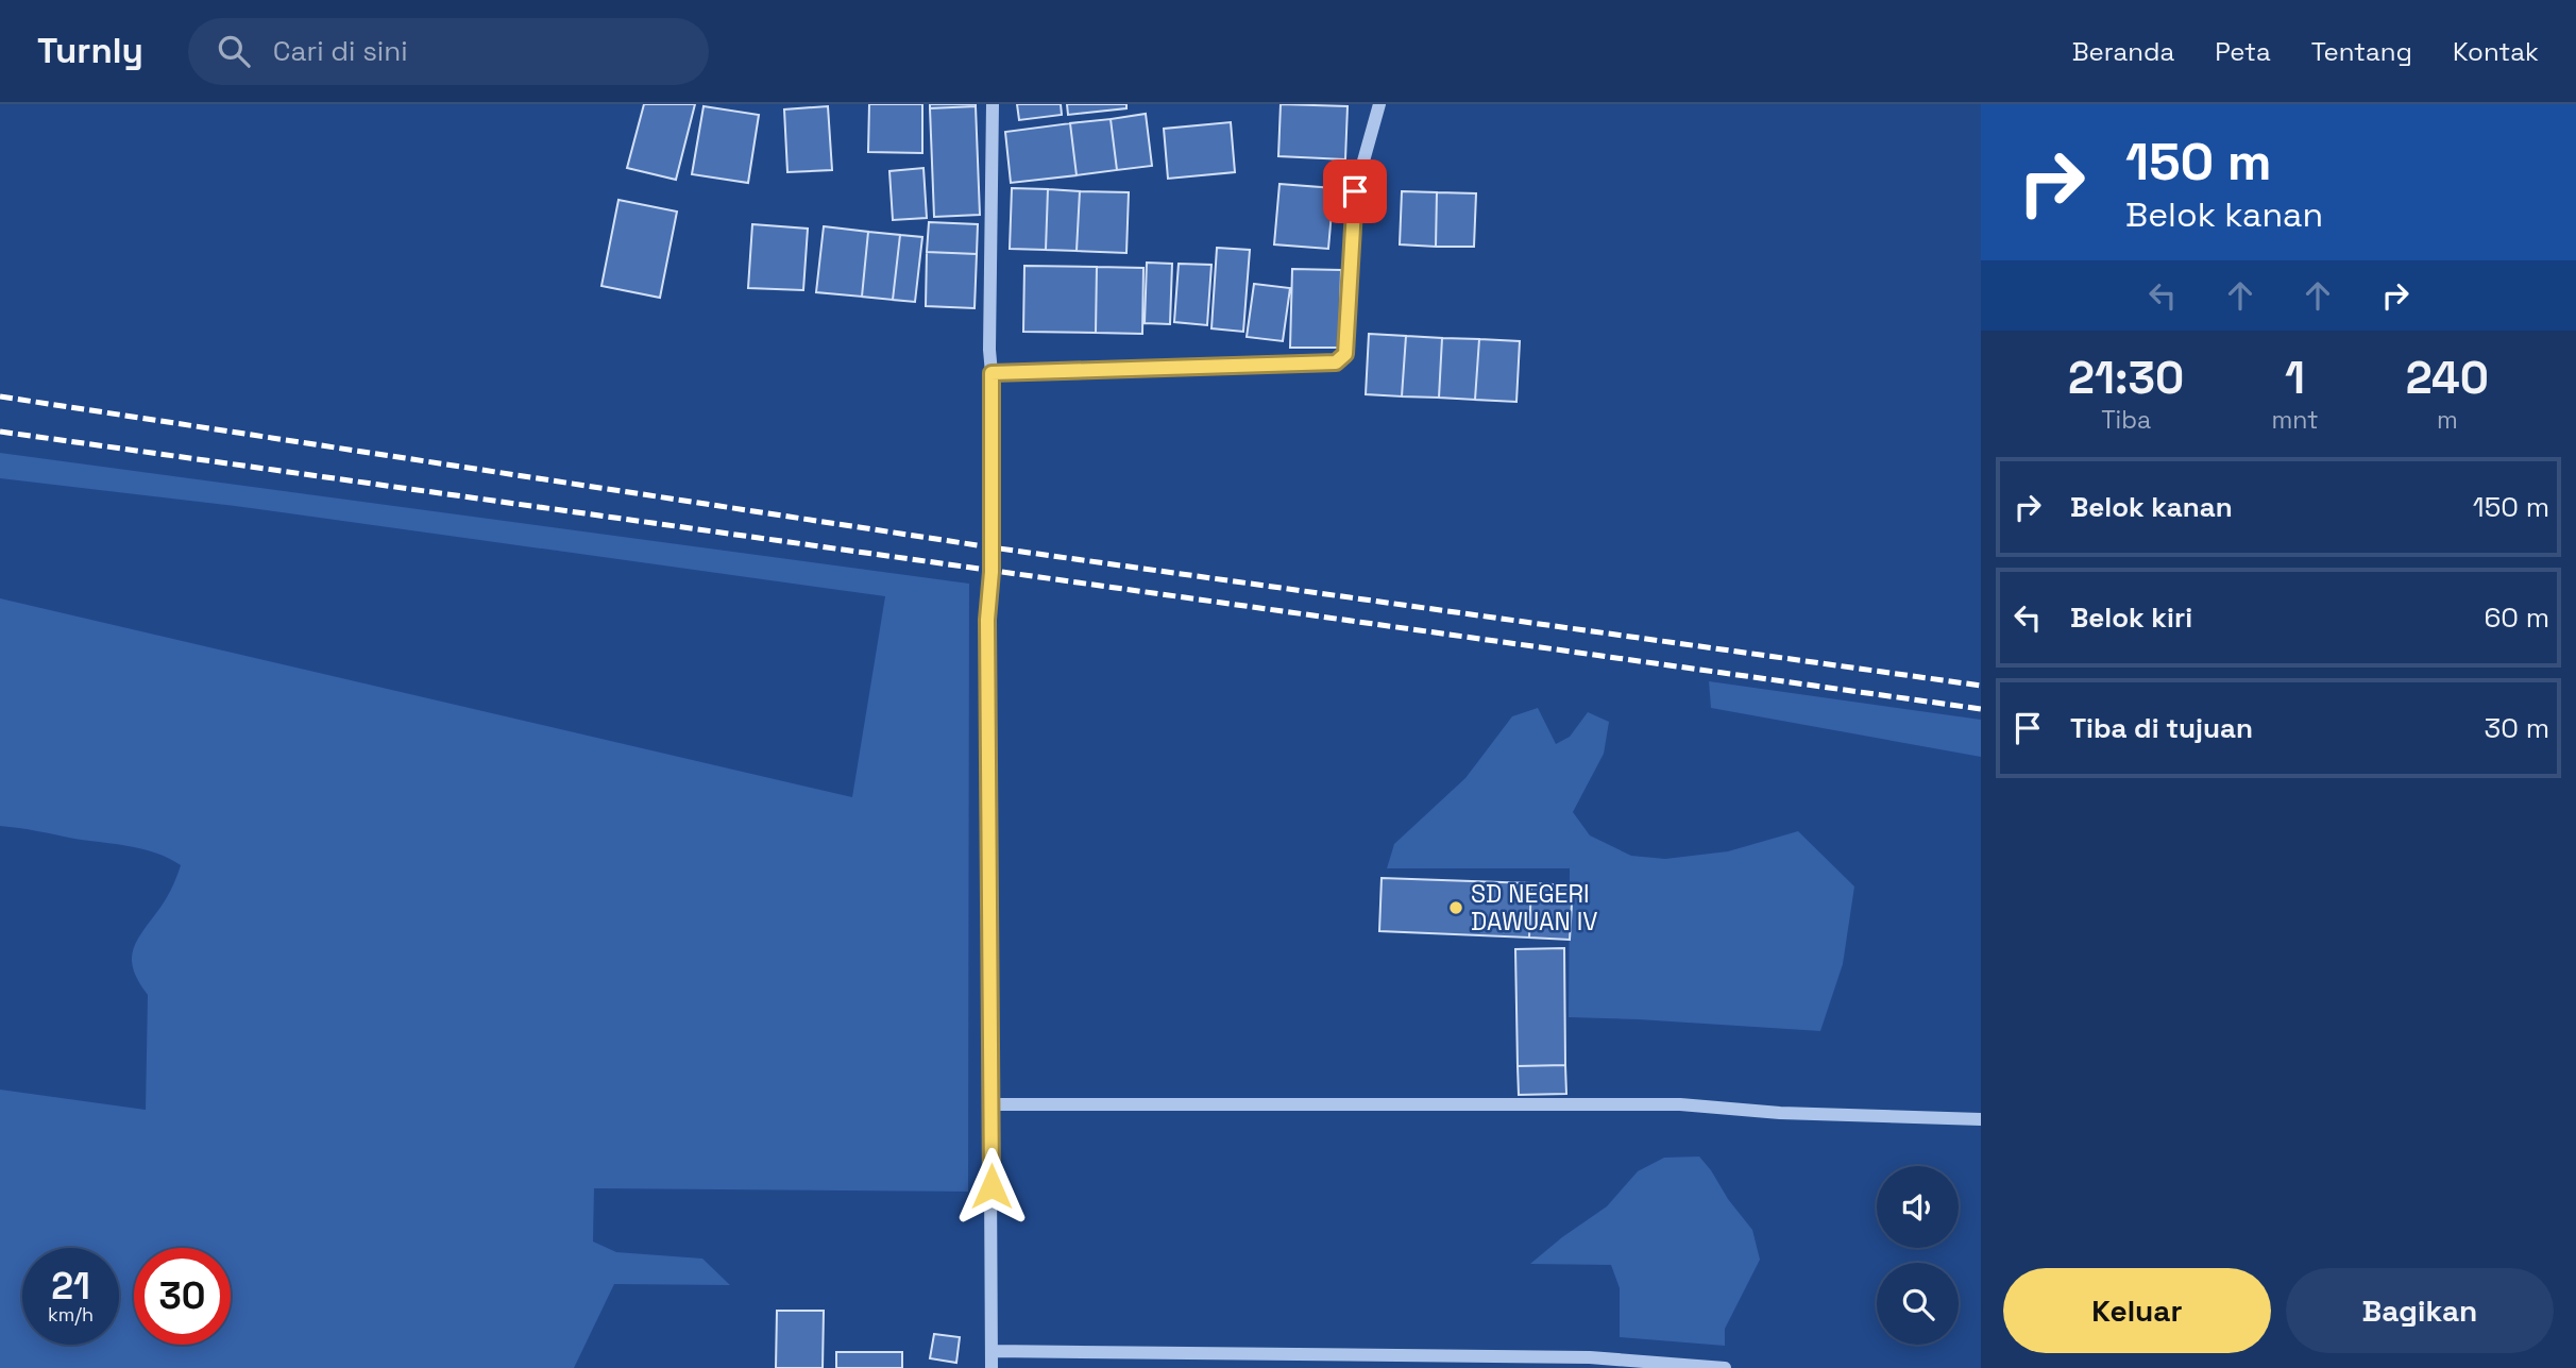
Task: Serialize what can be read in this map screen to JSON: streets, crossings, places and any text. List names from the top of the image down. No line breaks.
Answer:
{"places":["SD NEGERI DAWUAN IV"],"page":{"header":"Turnly","search":"Cari di sini","nav":["Beranda","Peta","Tentang","Kontak"],"turn":["150 m","Belok kanan"],"eta":["21:30","Tiba","1","mnt","240","m"],"list":[{"name":"Belok kanan","value":"150 m"},{"name":"Belok kiri","value":"60 m"},{"name":"Tiba di tujuan","value":"30 m"}],"speed":"21 km/h","limit":"30","buttons":["Keluar","Bagikan"]}}
